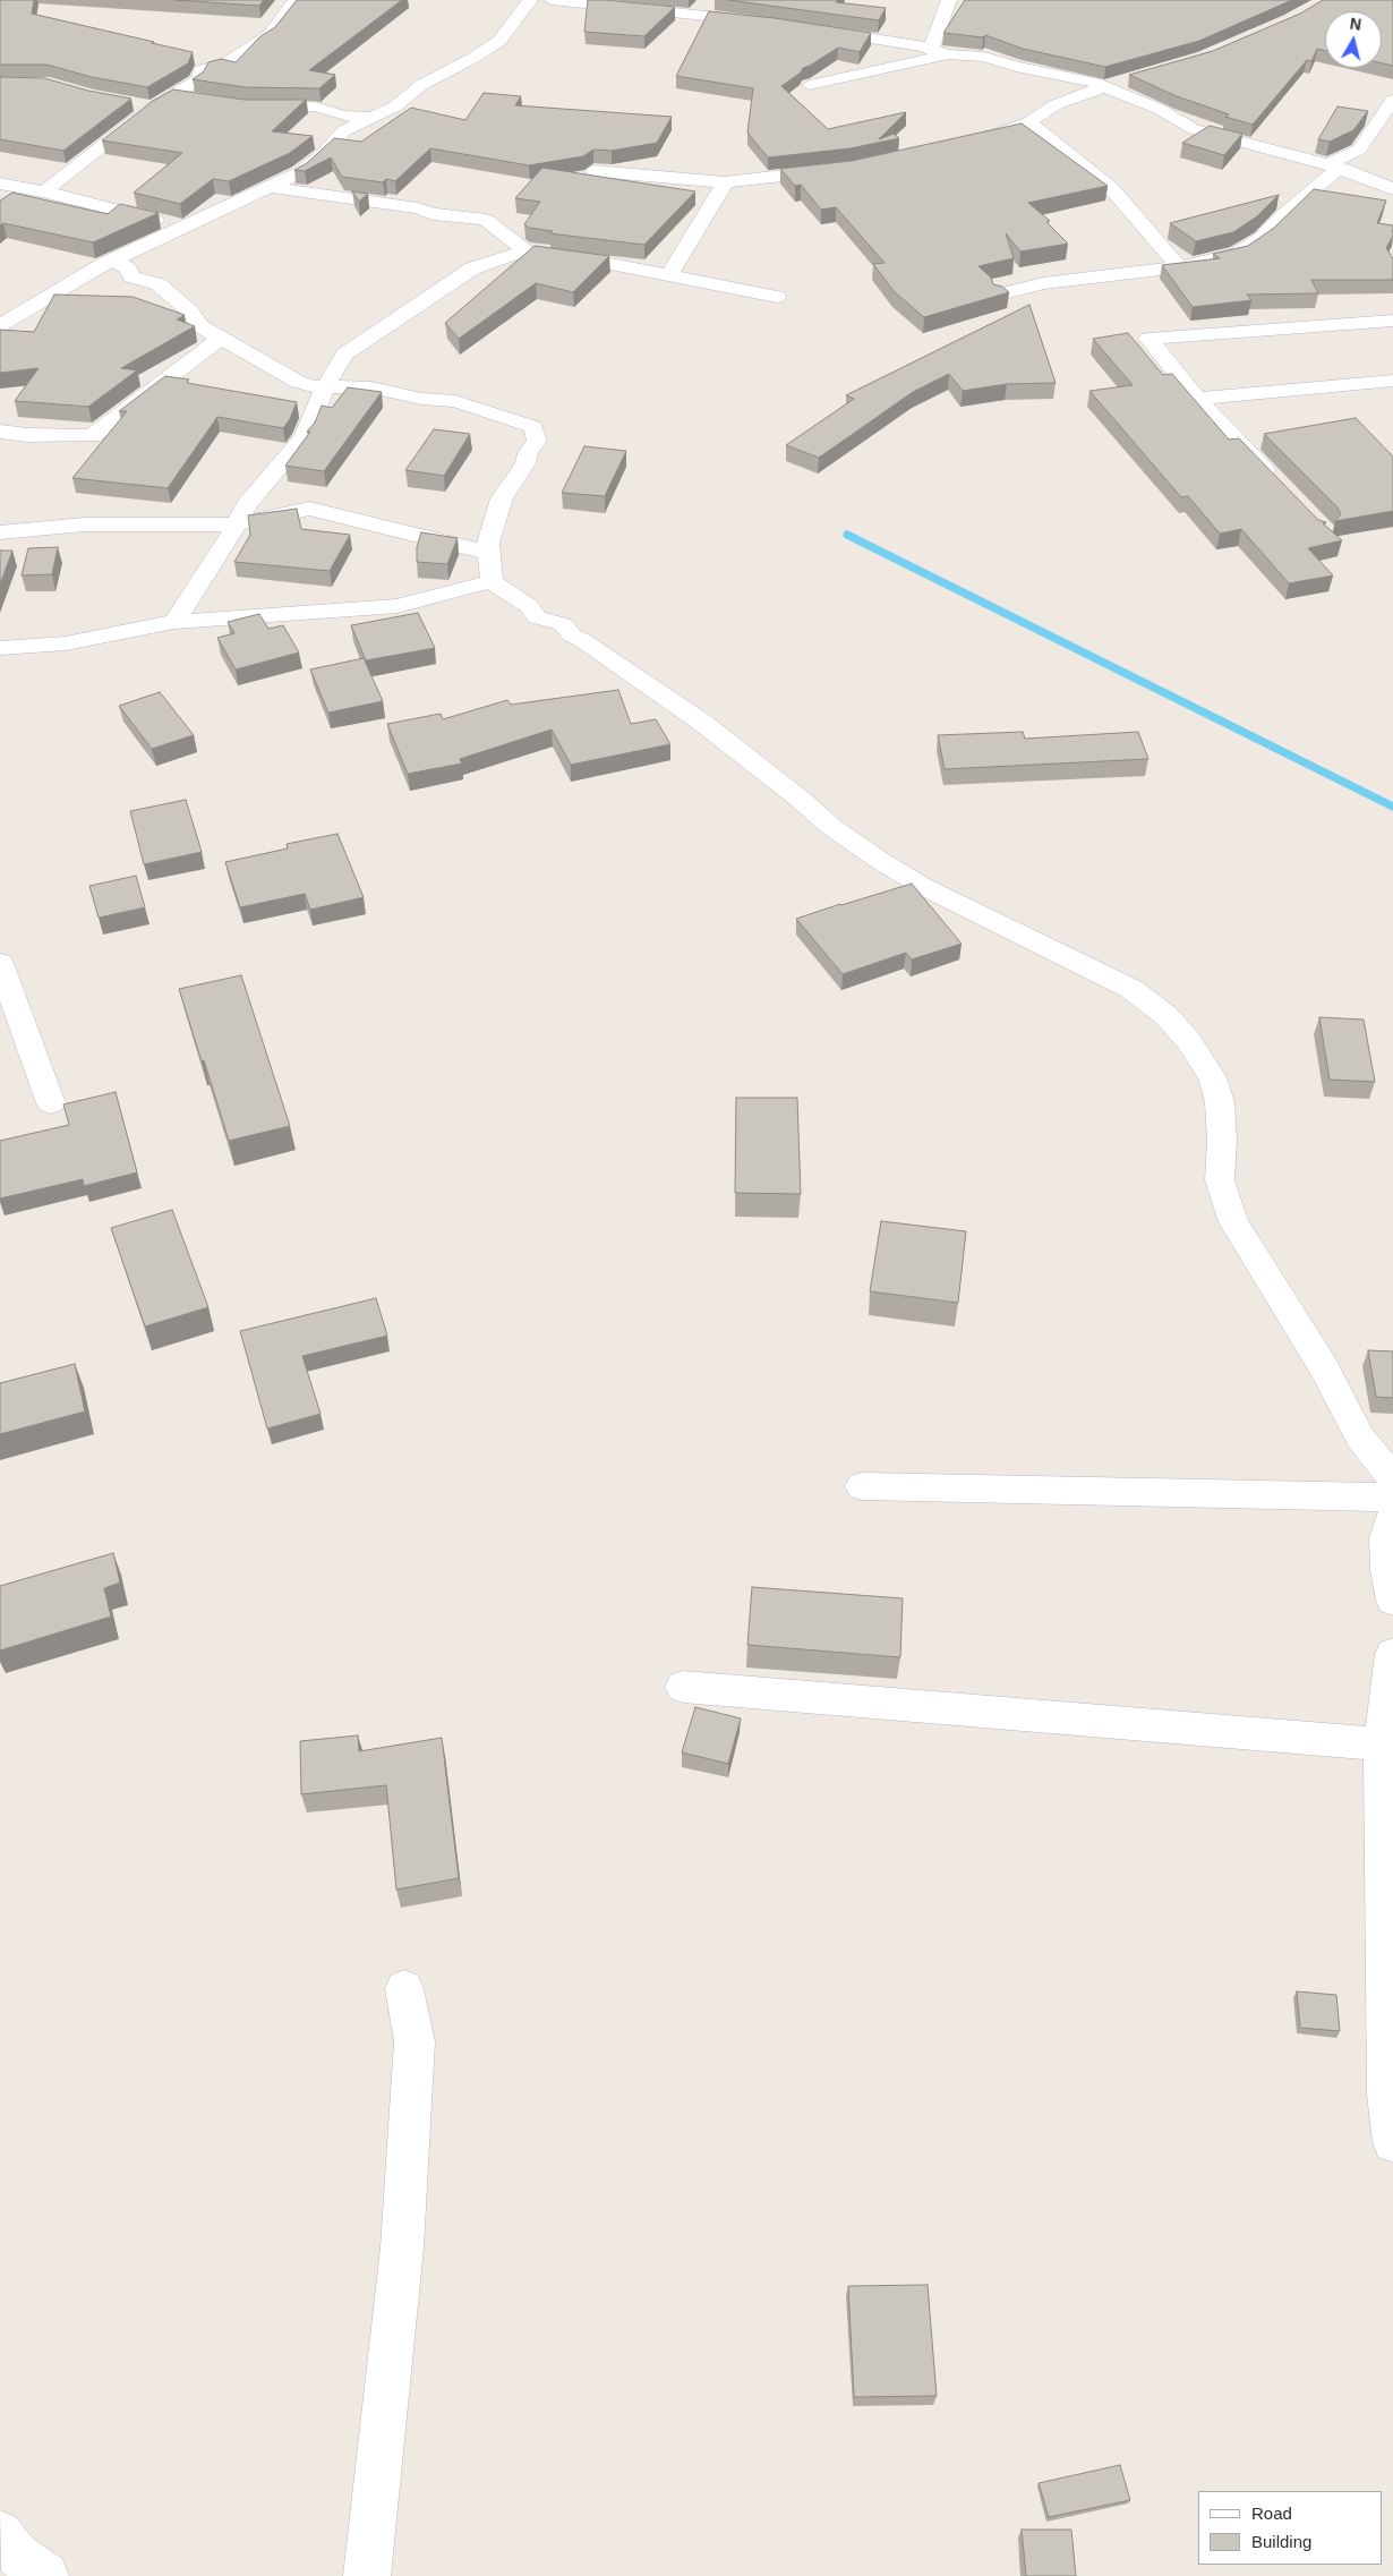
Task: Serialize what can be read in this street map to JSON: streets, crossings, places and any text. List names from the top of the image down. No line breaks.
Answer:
{"legend":["Road","Building"],"north":"top"}
